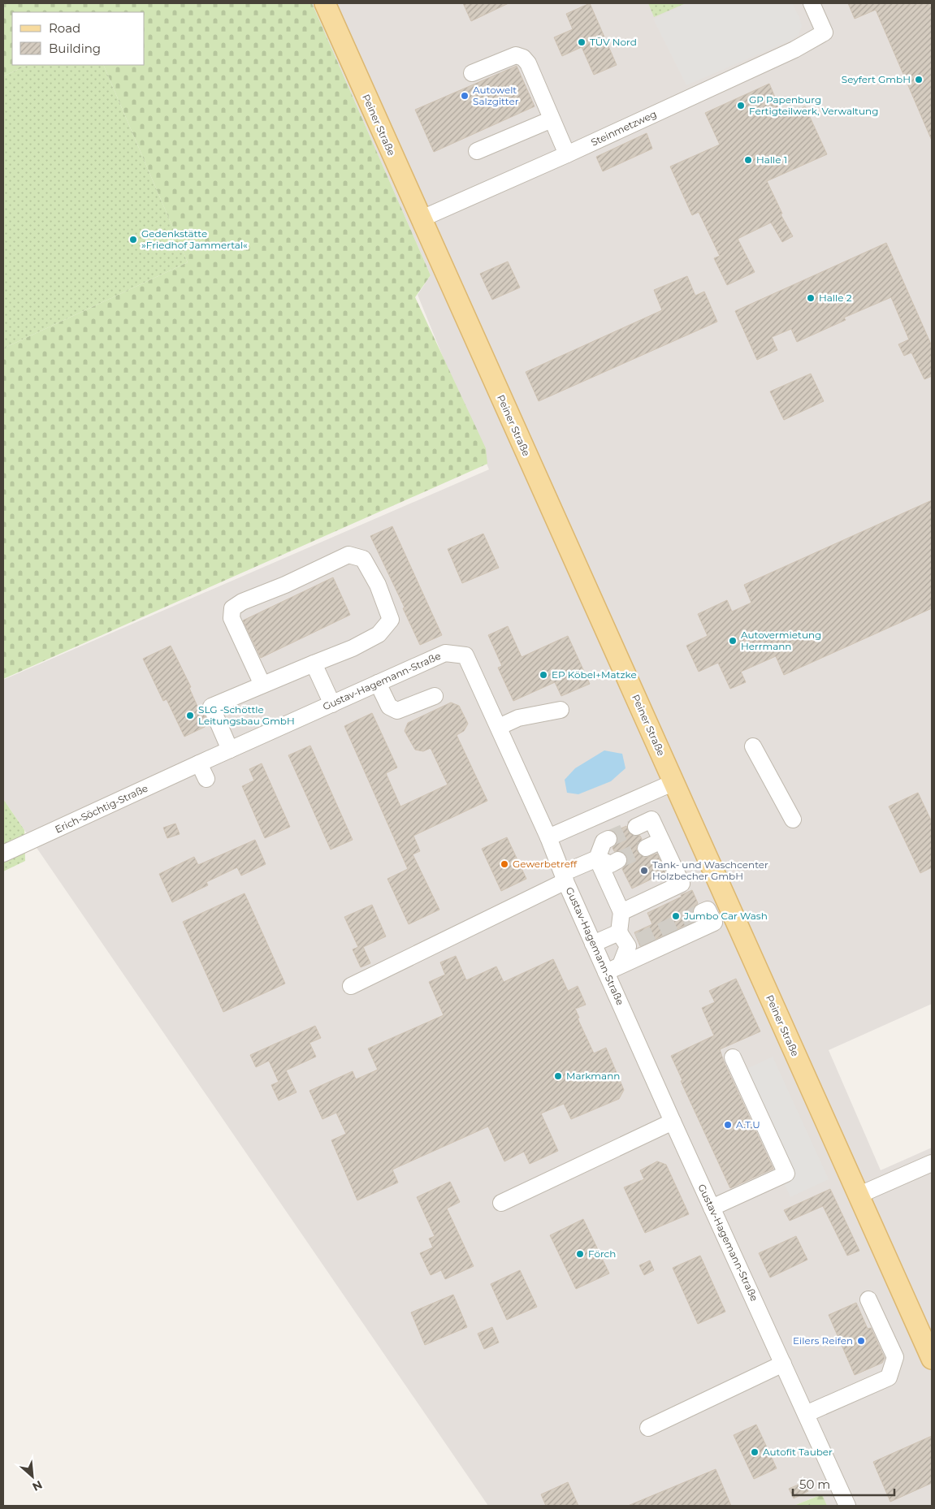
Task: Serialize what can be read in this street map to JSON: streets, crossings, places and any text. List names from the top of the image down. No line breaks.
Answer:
{"streets":{"main road":["Peiner Straße"],"street":["Steinmetzweg","Gustav-Hagemann-Straße","Erich-Söchtig-Straße"]},"crossings":[["Peiner Straße","Steinmetzweg"],["Gustav-Hagemann-Straße","Erich-Söchtig-Straße"]],"places":["TÜV Nord","Seyfert GmbH","Autowelt Salzgitter","GP Papenburg Fertigteilwerk, Verwaltung","Halle 1","Gedenkstätte »Friedhof Jammertal«","Halle 2","Autovermietung Herrmann","EP Köbel+Matzke","SLG -Schöttle Leitungsbau GmbH","Gewerbetreff","Tank- und Waschcenter Holzbecher GmbH","Jumbo Car Wash","Markmann","A.T.U","Förch","Eilers Reifen","Autofit Tauber"],"legend":["Road","Building"],"scale_bar":"50 m","north":"bottom right"}
